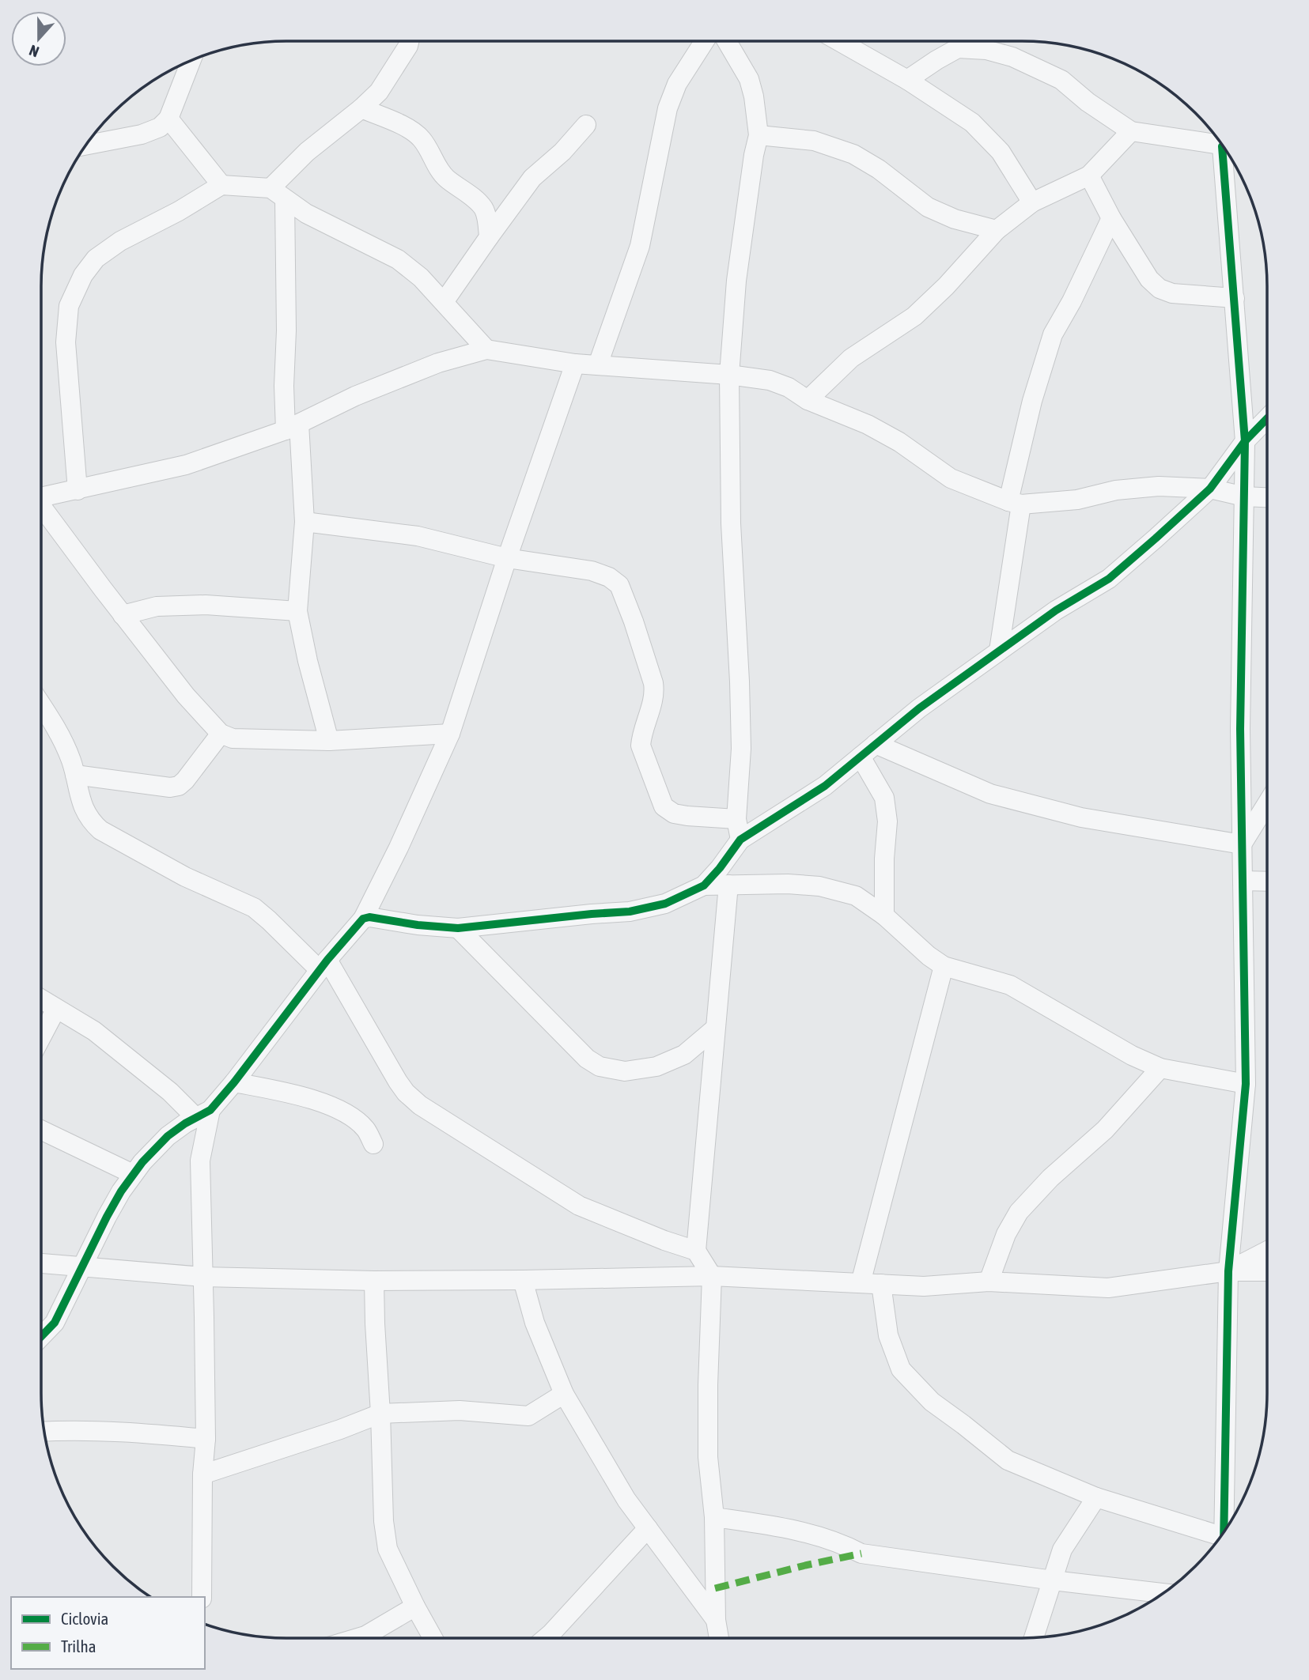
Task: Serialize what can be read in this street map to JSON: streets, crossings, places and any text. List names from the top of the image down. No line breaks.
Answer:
{"legend":["Ciclovia","Trilha"],"north":"bottom"}
